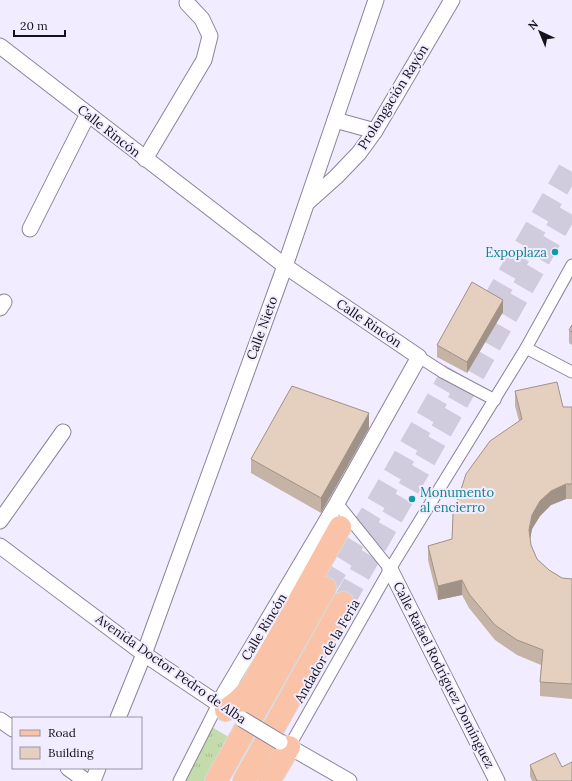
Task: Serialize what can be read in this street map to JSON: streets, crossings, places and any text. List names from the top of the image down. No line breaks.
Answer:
{"streets":{"street":["Prolongación Rayón","Calle Rincón","Calle Nieto","Andador de la Feria","Avenida Doctor Pedro de Alba","Calle Rafael Rodríguez Domínguez"]},"crossings":[["Prolongación Rayón","Calle Nieto"],["Calle Rincón","Calle Nieto"],["Calle Rincón","Avenida Doctor Pedro de Alba"],["Calle Nieto","Avenida Doctor Pedro de Alba"],["Andador de la Feria","Avenida Doctor Pedro de Alba"],["Andador de la Feria","Calle Rafael Rodríguez Domínguez"]],"places":["Expoplaza","Monumento al encierro"],"legend":["Road","Building"],"scale_bar":"20 m","north":"top left"}
